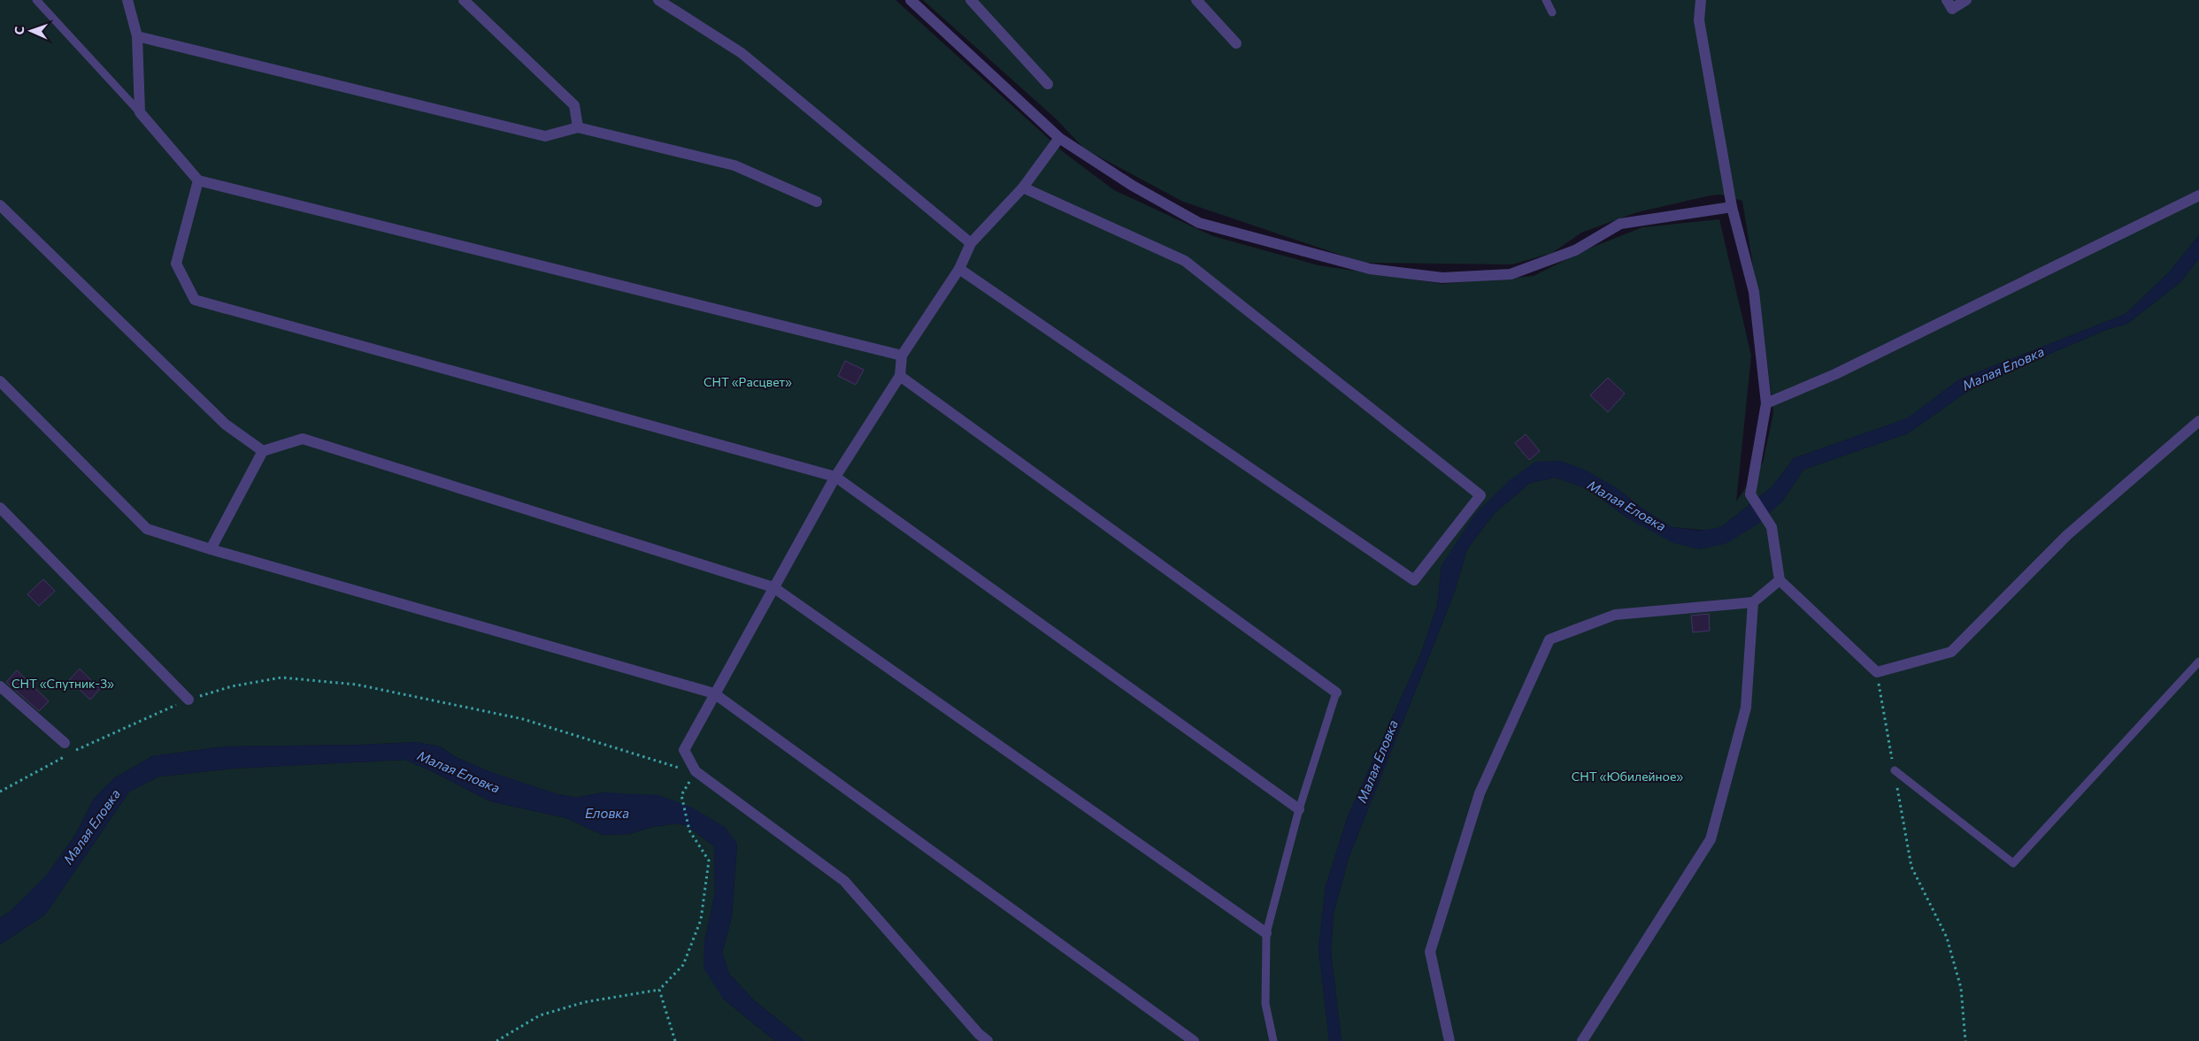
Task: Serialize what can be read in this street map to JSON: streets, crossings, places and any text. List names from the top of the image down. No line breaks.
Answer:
{"water":["Малая Еловка","Еловка"],"parks":["СНТ «Расцвет»","СНТ «Спутник-3»","СНТ «Юбилейное»"],"north":"left"}
